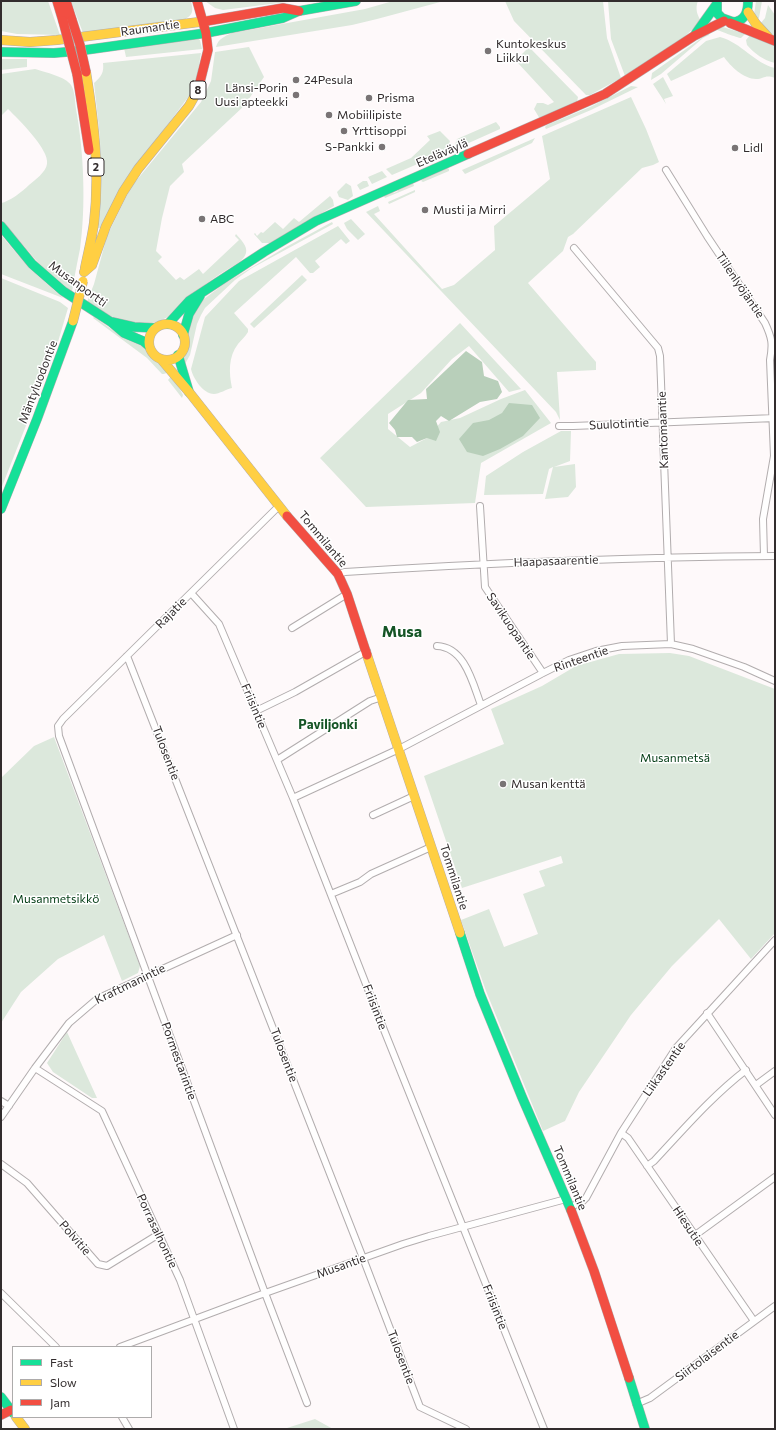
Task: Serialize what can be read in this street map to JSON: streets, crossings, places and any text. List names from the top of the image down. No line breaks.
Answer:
{"streets":{"main road":["Raumantie","8","Eteläväylä","2","Musanportti","Mäntyluodontie","Tommilantie"],"street":["Tiilenlyöjäntie","Suulotintie","Kantomaantie","Haapasaarentie","Rajatie","Savikuopantie","Rinteentie","Friisintie","Tulosentie","Kraftmanintie","Pormestarintie","Liikastentie","Hiesutie","Porrasalhontie","Polvitie","Musantie","Siirtolaisentie"]},"crossings":[["Raumantie","8"],["8","Mäntyluodontie"],["Eteläväylä","Musanportti"],["Eteläväylä","Tommilantie"],["2","Mäntyluodontie"],["Musanportti","Tommilantie"],["Tiilenlyöjäntie","Suulotintie"],["Tiilenlyöjäntie","Haapasaarentie"],["Suulotintie","Kantomaantie"],["Kantomaantie","Haapasaarentie"],["Kantomaantie","Rinteentie"],["Tommilantie","Haapasaarentie"],["Tommilantie","Rajatie"],["Tommilantie","Rinteentie"],["Tommilantie","Liikastentie"],["Tommilantie","Musantie"],["Tommilantie","Siirtolaisentie"],["Haapasaarentie","Savikuopantie"],["Rajatie","Friisintie"],["Rajatie","Tulosentie"],["Rajatie","Pormestarintie"],["Savikuopantie","Rinteentie"],["Rinteentie","Friisintie"],["Friisintie","Musantie"],["Tulosentie","Kraftmanintie"],["Tulosentie","Musantie"],["Kraftmanintie","Pormestarintie"],["Kraftmanintie","Porrasalhontie"],["Pormestarintie","Musantie"],["Liikastentie","Hiesutie"],["Liikastentie","Musantie"],["Hiesutie","Siirtolaisentie"],["Porrasalhontie","Polvitie"],["Porrasalhontie","Musantie"]],"districts":["Musa","Paviljonki"],"parks":["Musanmetsä","Musanmetsikkö"],"places":["Kuntokeskus Liikku","24Pesula","Länsi-Porin Uusi apteekki","Prisma","Mobiilipiste","Yrttisoppi","S-Pankki","Lidl","Musti ja Mirri","ABC","Musan kenttä"],"legend":["Fast","Slow","Jam"]}
